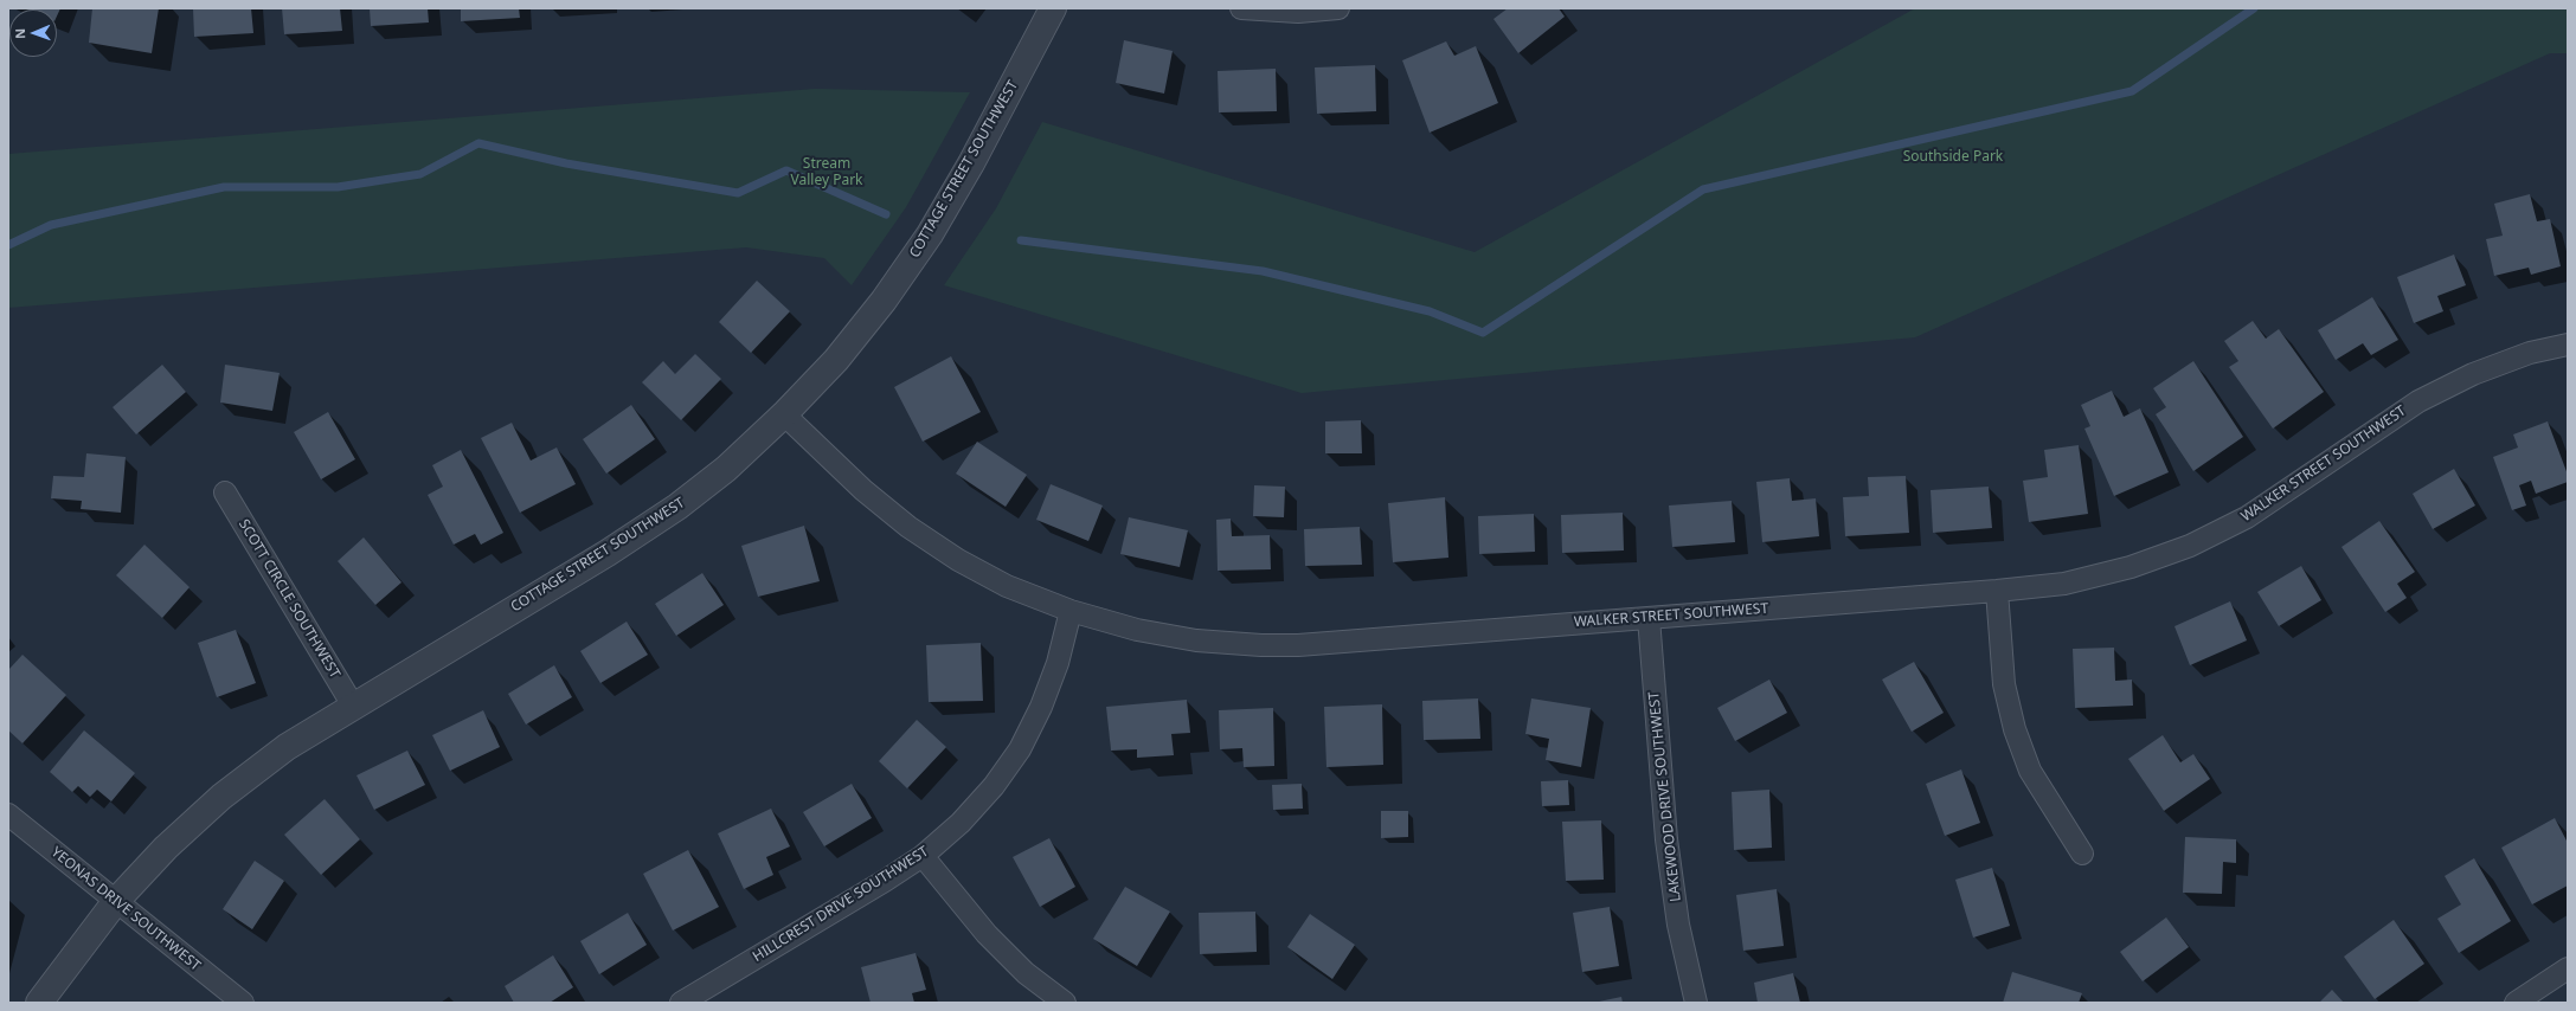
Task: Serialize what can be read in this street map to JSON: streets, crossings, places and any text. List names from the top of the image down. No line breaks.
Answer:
{"streets":{"street":["COTTAGE STREET SOUTHWEST","WALKER STREET SOUTHWEST","SCOTT CIRCLE SOUTHWEST","LAKEWOOD DRIVE SOUTHWEST","HILLCREST DRIVE SOUTHWEST","YEONAS DRIVE SOUTHWEST"]},"crossings":[["COTTAGE STREET SOUTHWEST","WALKER STREET SOUTHWEST"],["COTTAGE STREET SOUTHWEST","SCOTT CIRCLE SOUTHWEST"],["COTTAGE STREET SOUTHWEST","YEONAS DRIVE SOUTHWEST"],["WALKER STREET SOUTHWEST","LAKEWOOD DRIVE SOUTHWEST"],["WALKER STREET SOUTHWEST","HILLCREST DRIVE SOUTHWEST"]],"parks":["Southside Park","Stream Valley Park"],"north":"left"}
